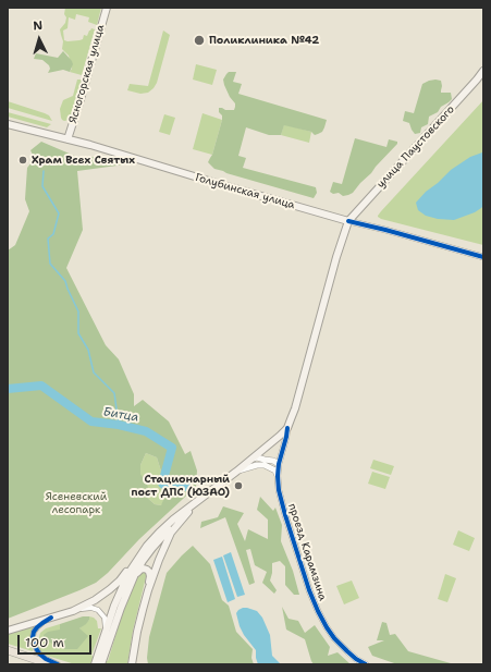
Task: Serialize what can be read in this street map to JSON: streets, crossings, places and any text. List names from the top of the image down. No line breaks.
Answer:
{"streets":{"main road":["Ясногорская улица","улица Паустовского","Голубинская улица","проезд Карамзина"]},"crossings":[["Ясногорская улица","Голубинская улица"],["улица Паустовского","Голубинская улица"],["улица Паустовского","проезд Карамзина"],["Голубинская улица","проезд Карамзина"]],"water":["Битца"],"parks":["Ясеневский лесопарк"],"places":["Поликлиника №42","Храм Всех Святых","Стационарный пост ДПС (ЮЗАО)"],"scale_bar":"100 m","north":"top"}
